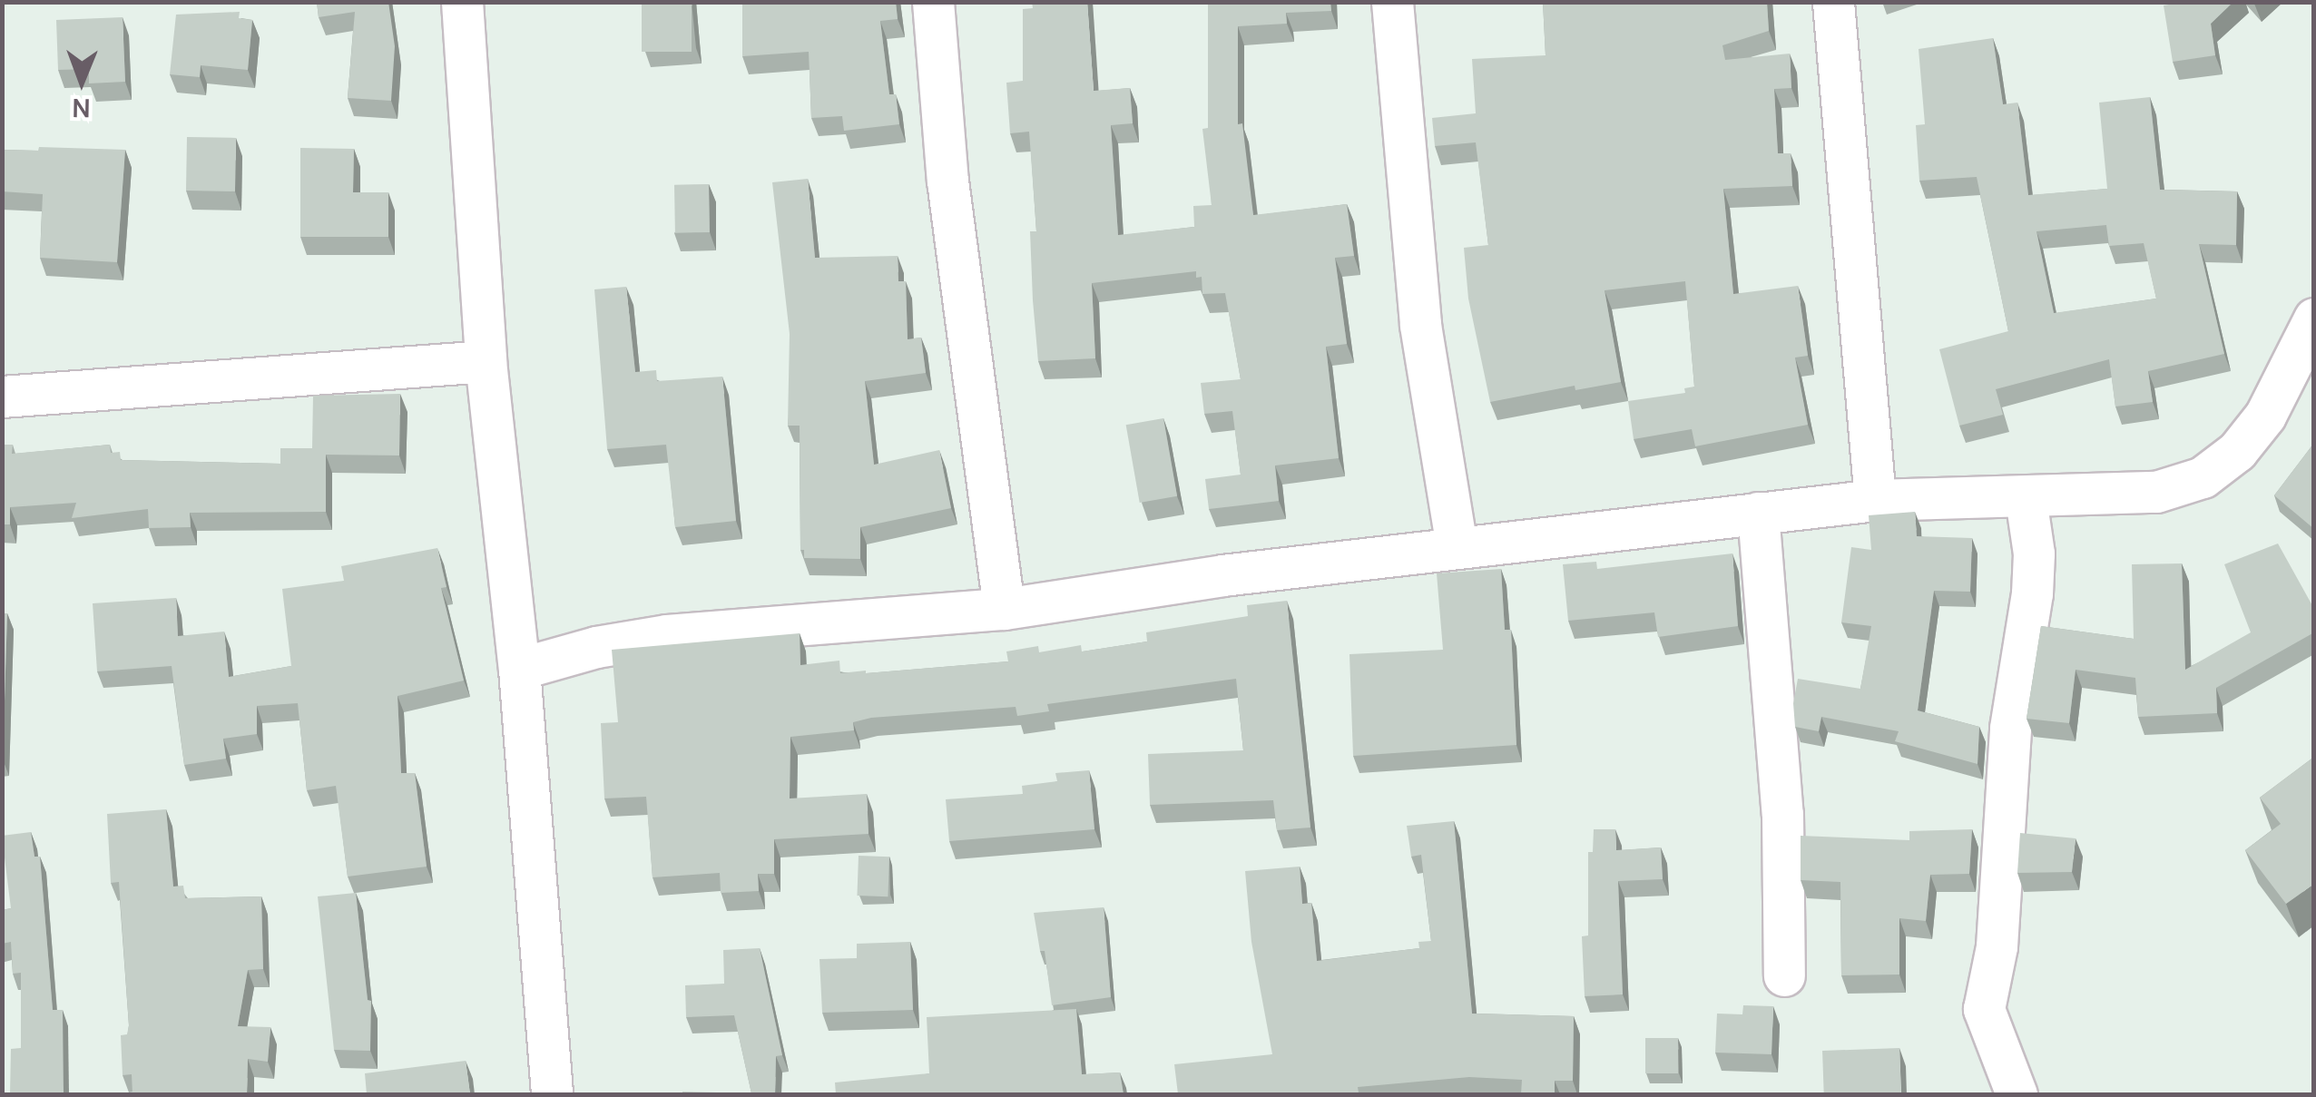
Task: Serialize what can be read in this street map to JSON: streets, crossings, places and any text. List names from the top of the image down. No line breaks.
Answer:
{"north":"bottom"}
